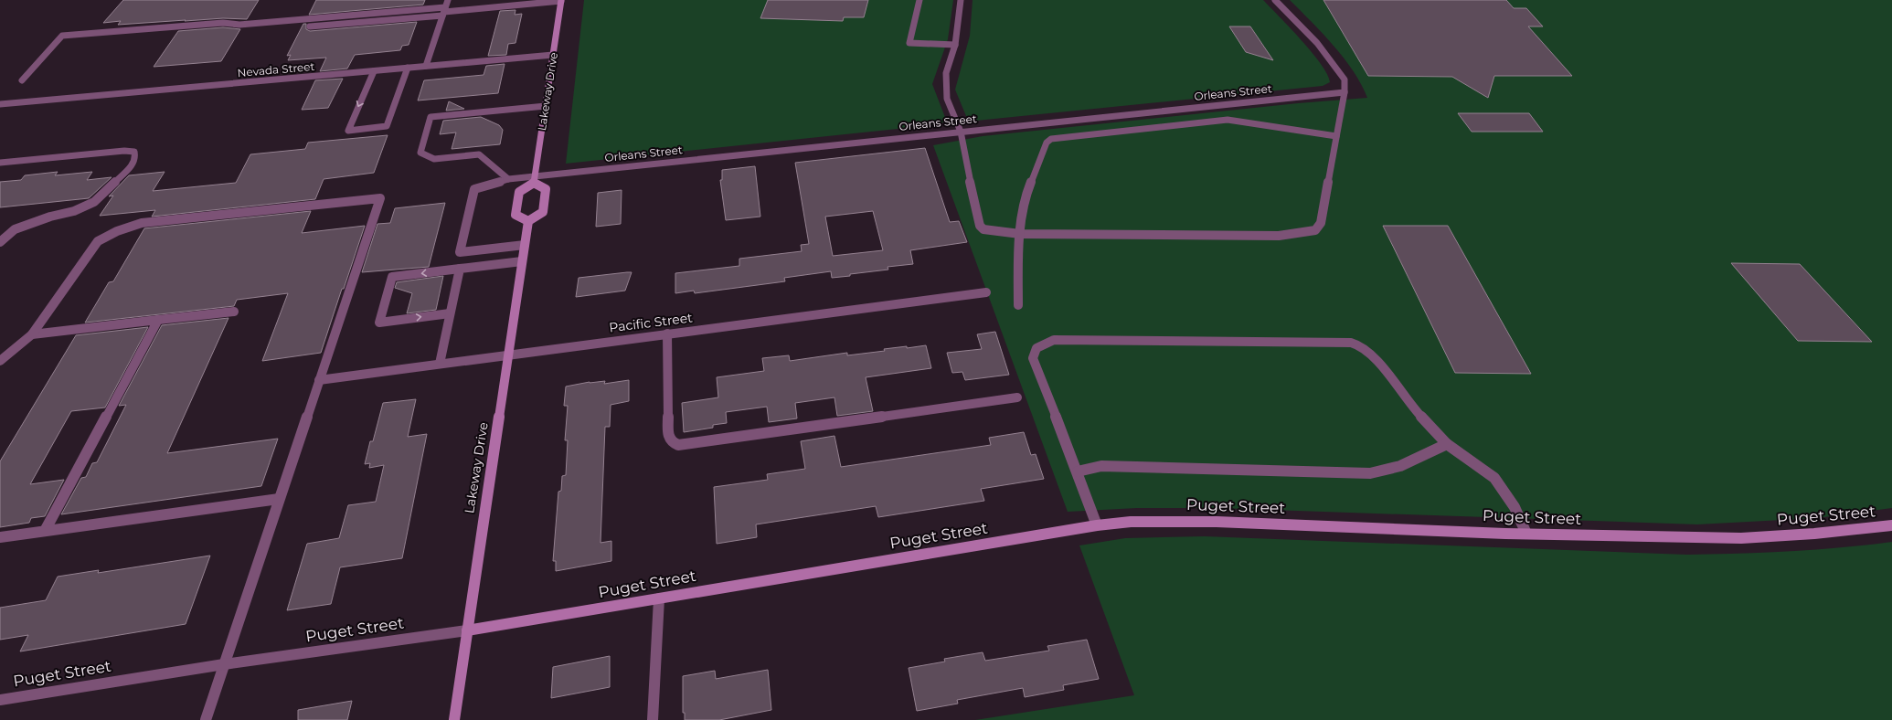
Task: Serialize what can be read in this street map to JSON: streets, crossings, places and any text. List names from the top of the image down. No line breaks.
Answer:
{"streets":{"main road":["Lakeway Drive","Puget Street"],"street":["Nevada Street","Orleans Street","Pacific Street"]},"crossings":[["Nevada Street","Lakeway Drive"],["Lakeway Drive","Orleans Street"],["Lakeway Drive","Pacific Street"],["Lakeway Drive","Puget Street"]]}
